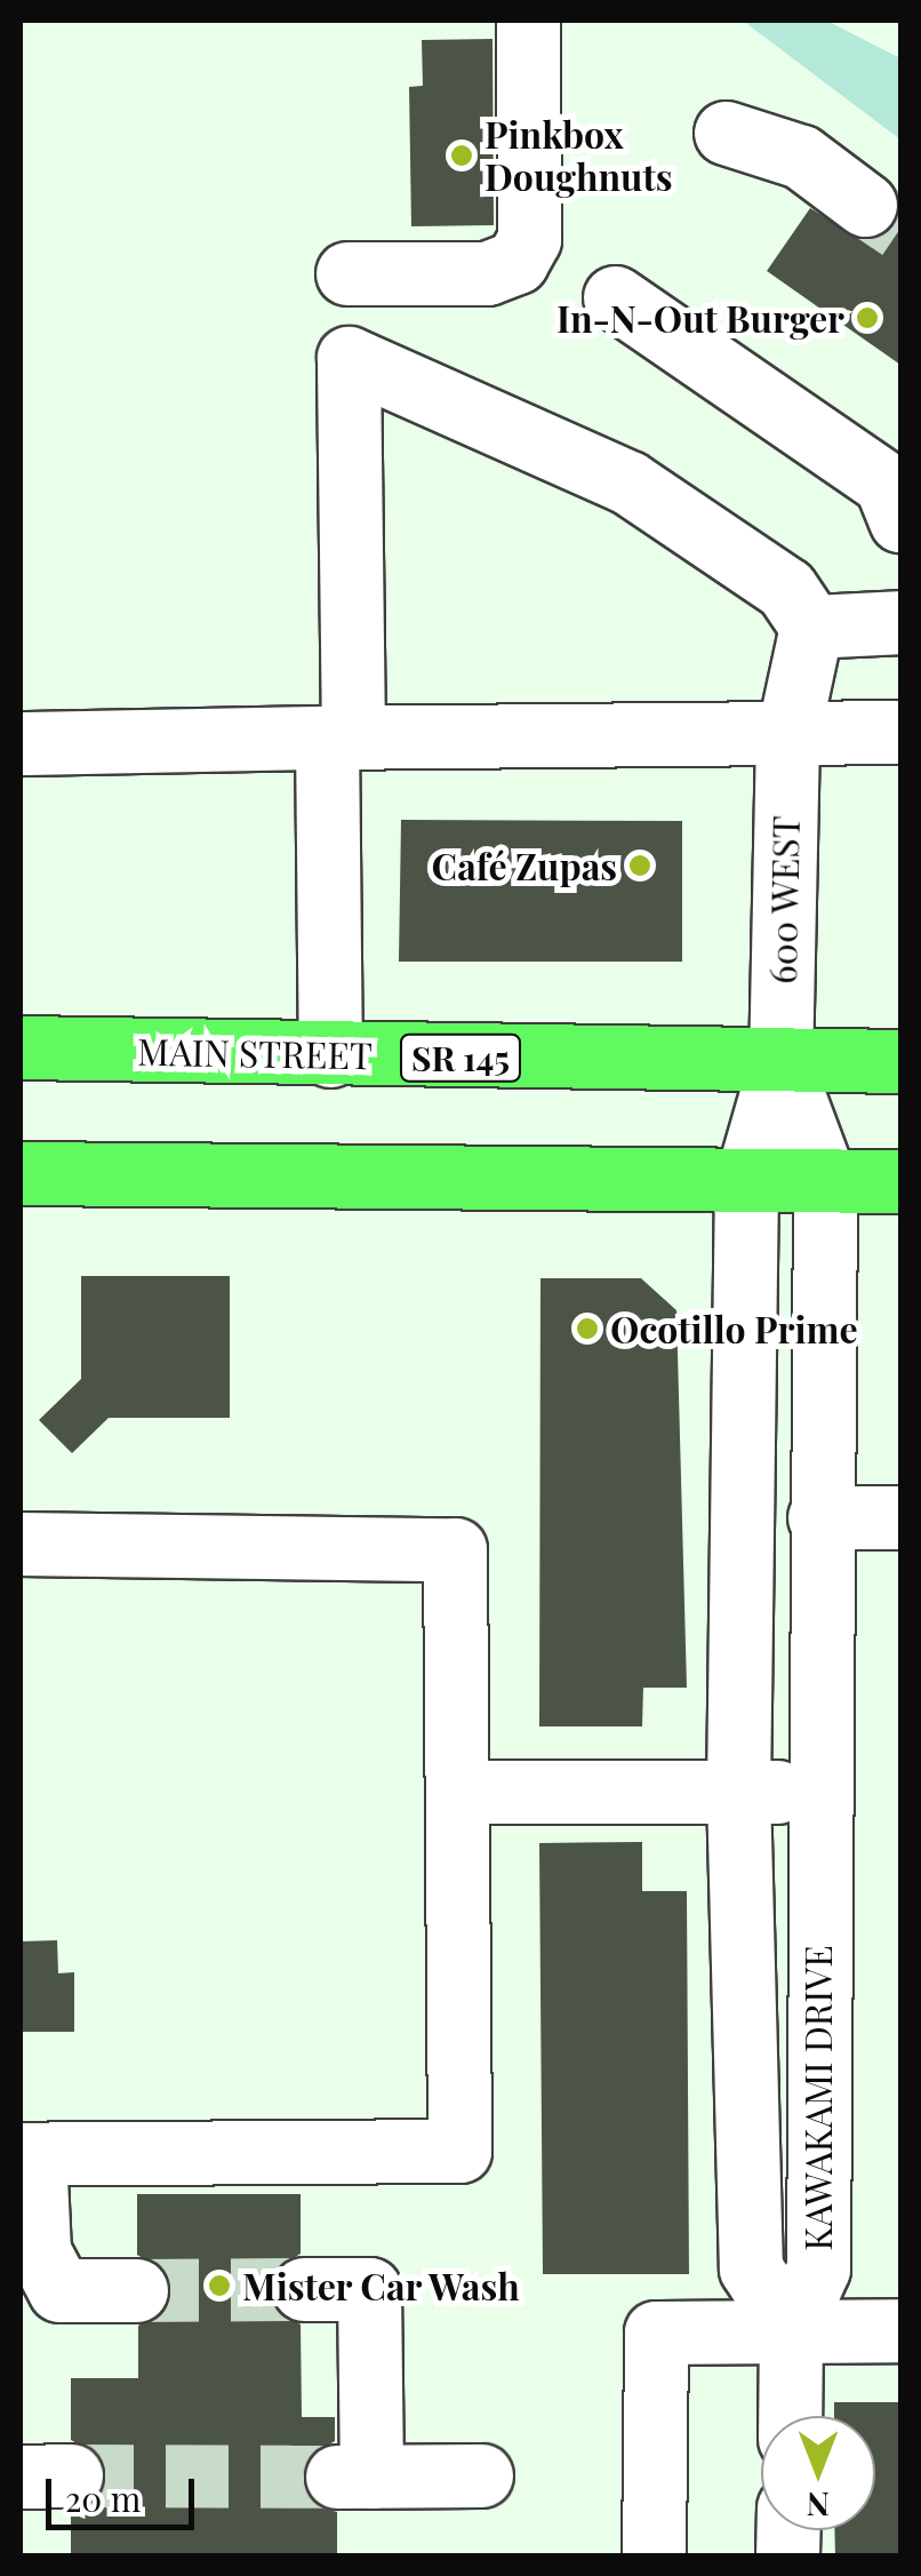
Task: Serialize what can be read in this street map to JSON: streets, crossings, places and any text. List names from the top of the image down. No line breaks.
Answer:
{"streets":{"main road":["MAIN STREET","SR 145"],"street":["600 WEST","KAWAKAMI DRIVE"]},"crossings":[["600 WEST","MAIN STREET"],["600 WEST","KAWAKAMI DRIVE"],["MAIN STREET","KAWAKAMI DRIVE"]],"places":["Pinkbox Doughnuts","In-N-Out Burger","Café Zupas","Ocotillo Prime","Mister Car Wash"],"scale_bar":"20 m","north":"bottom"}
